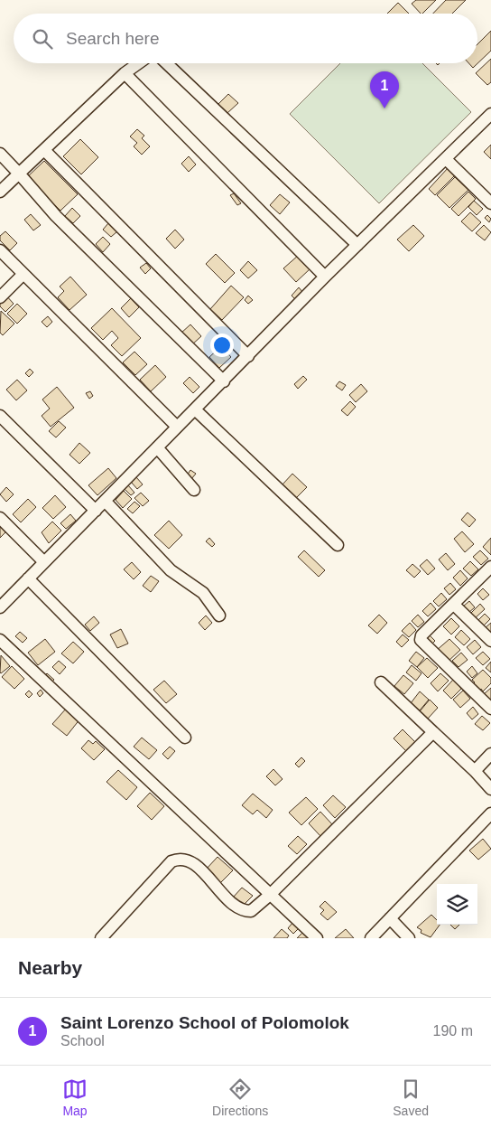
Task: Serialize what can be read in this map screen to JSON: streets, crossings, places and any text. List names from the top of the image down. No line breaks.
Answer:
{"page":{"search":"Search here","pins":"1","heading":"Nearby","list":[{"mark":"1","name":"Saint Lorenzo School of Polomolok","note":"School","value":"190 m"}],"nav":["Map","Directions","Saved"]}}
